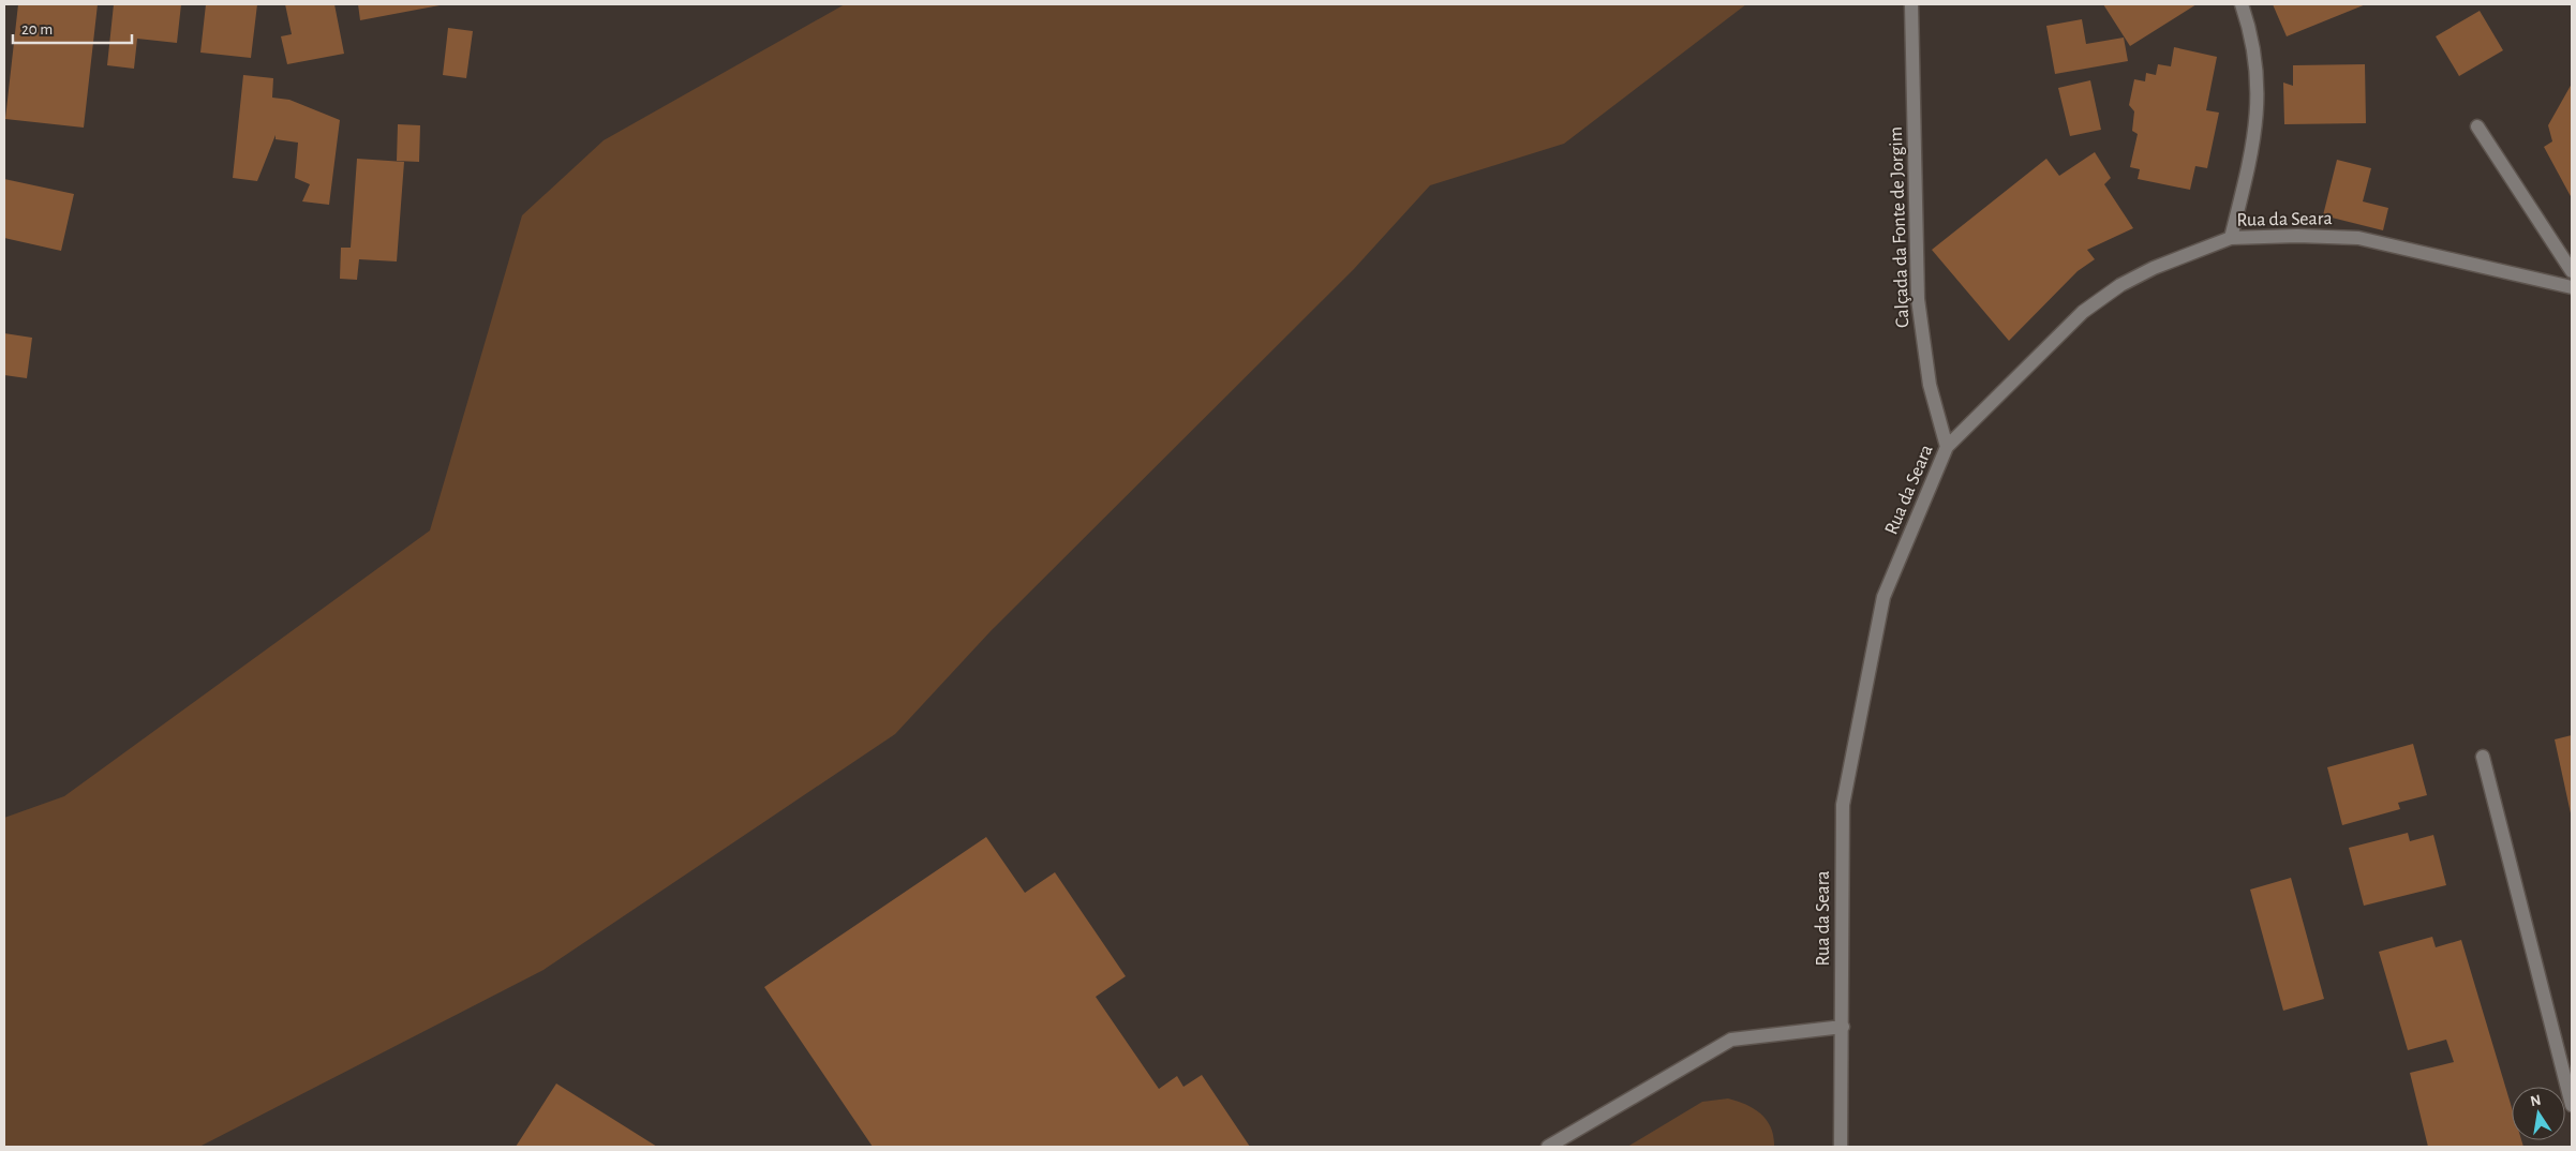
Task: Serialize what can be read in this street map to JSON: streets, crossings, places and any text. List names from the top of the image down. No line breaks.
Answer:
{"streets":{"street":["Rua da Seara","Calçada da Fonte de Jorgim"]},"crossings":[["Rua da Seara","Calçada da Fonte de Jorgim"]],"scale_bar":"20 m","north":"top"}
